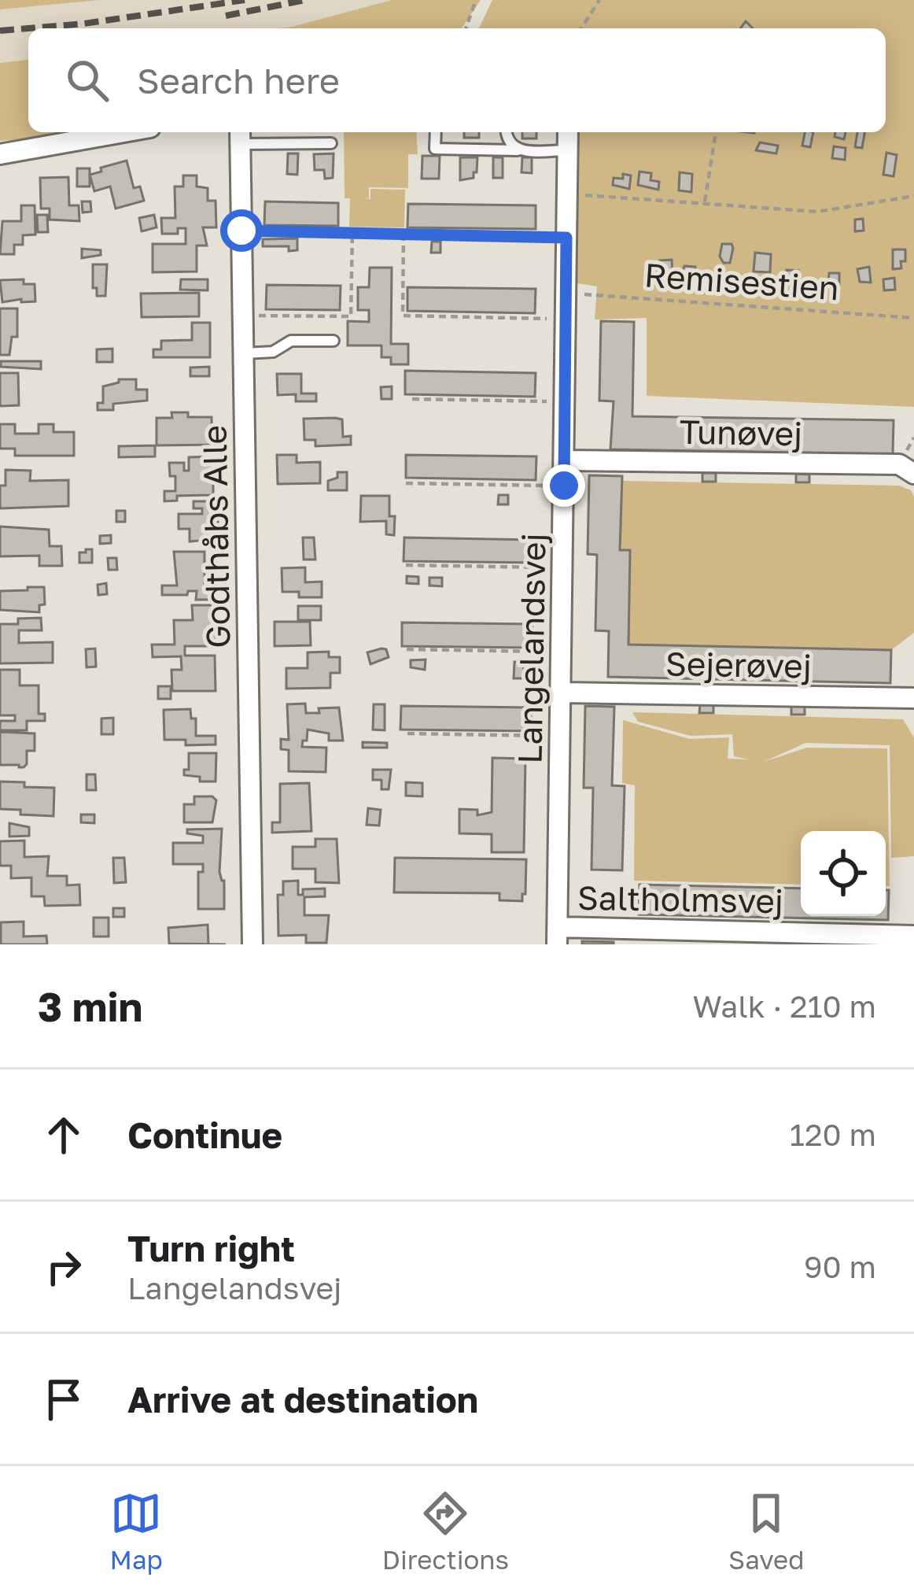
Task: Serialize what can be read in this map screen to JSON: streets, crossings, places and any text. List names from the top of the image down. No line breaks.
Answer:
{"streets":{"street":["Tunøvej","Godthåbs Alle","Langelandsvej","Sejerøvej","Saltholmsvej"],"path":["Remisestien"]},"crossings":[["Remisestien","Langelandsvej"],["Tunøvej","Langelandsvej"],["Langelandsvej","Sejerøvej"],["Langelandsvej","Saltholmsvej"]],"page":{"search":"Search here","heading":["3 min","Walk · 210 m"],"list":[["Continue","120 m"],["Turn right","Langelandsvej","90 m"],"Arrive at destination"],"nav":["Map","Directions","Saved"]}}
